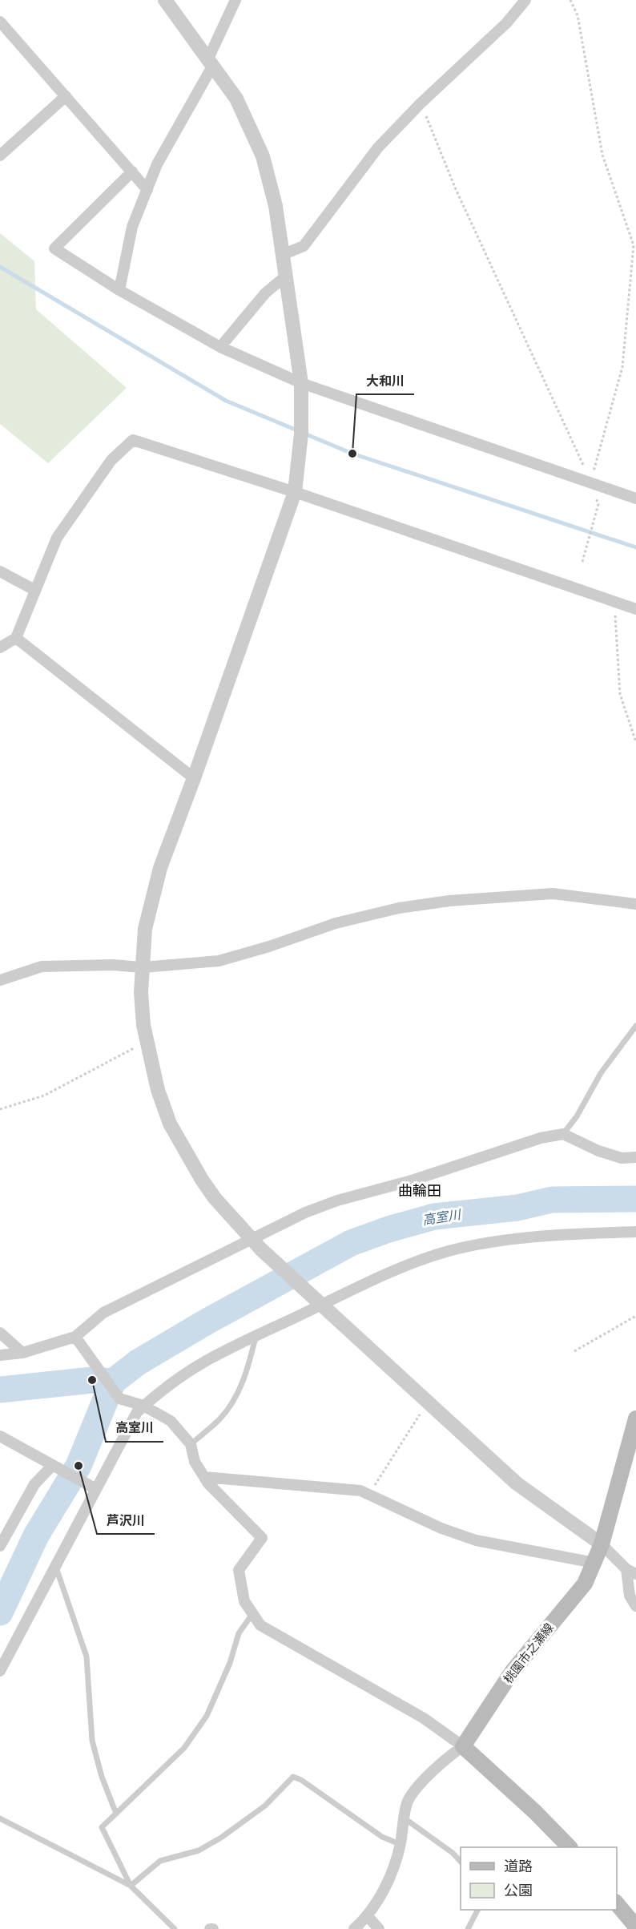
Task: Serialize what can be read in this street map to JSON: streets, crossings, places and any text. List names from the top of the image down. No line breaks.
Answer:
{"streets":{"main road":["桃園市之瀬線"]},"districts":["曲輪田"],"water":["高室川"],"places":["大和川","高室川","芦沢川"],"legend":["道路","公園"]}
